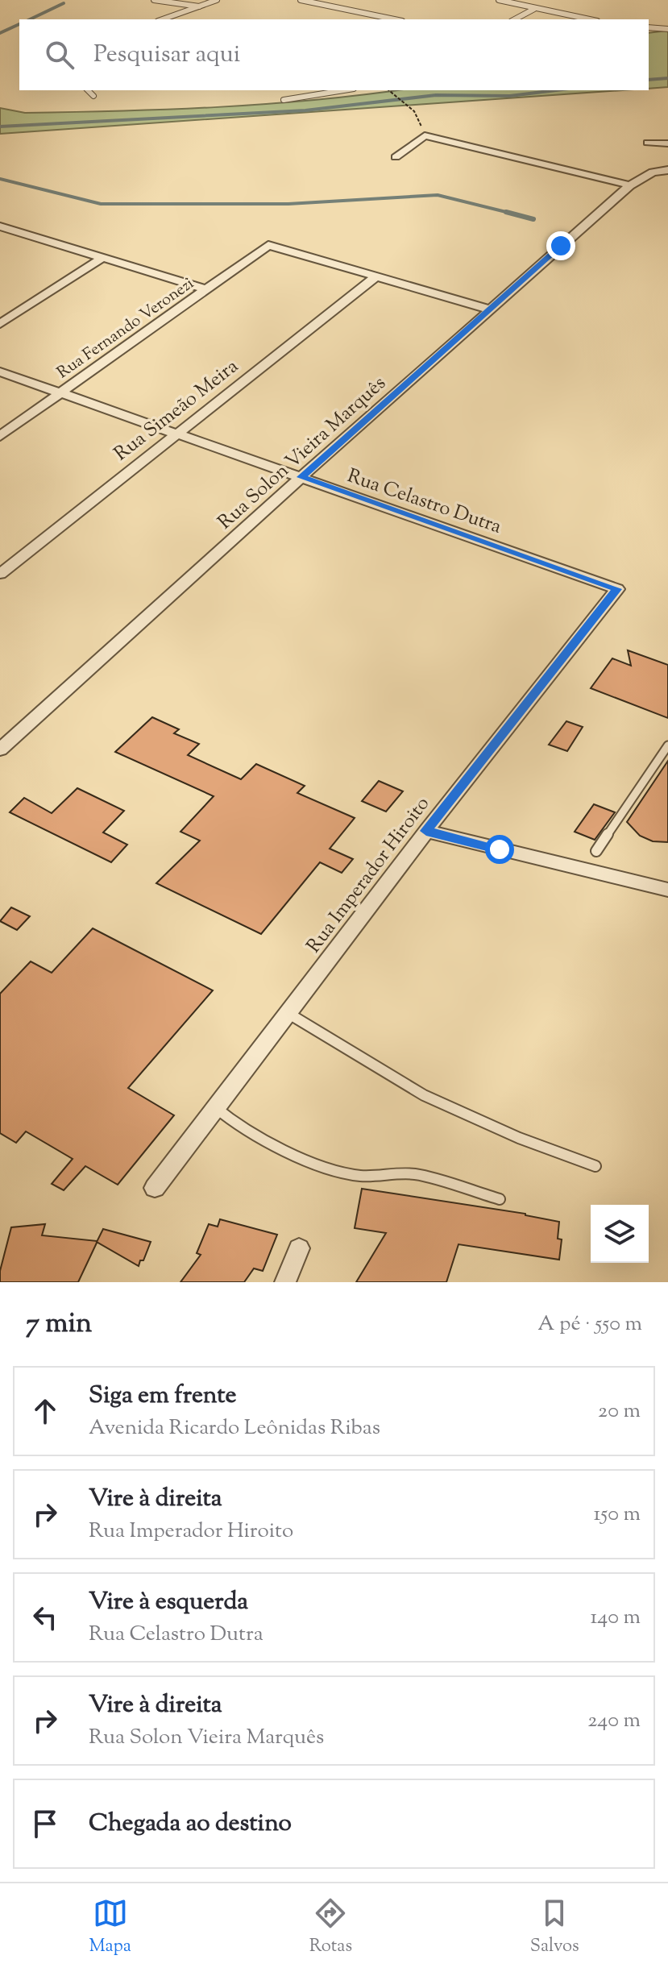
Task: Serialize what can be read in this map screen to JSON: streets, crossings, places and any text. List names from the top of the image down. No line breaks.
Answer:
{"streets":{"street":["Rua Fernando Veronezi","Rua Simeão Meira","Rua Solon Vieira Marquês","Rua Celastro Dutra","Rua Imperador Hiroito"]},"crossings":[["Rua Fernando Veronezi","Rua Simeão Meira"],["Rua Fernando Veronezi","Rua Celastro Dutra"],["Rua Simeão Meira","Rua Celastro Dutra"],["Rua Solon Vieira Marquês","Rua Celastro Dutra"],["Rua Celastro Dutra","Rua Imperador Hiroito"]],"page":{"search":"Pesquisar aqui","heading":["7 min","A pé · 550 m"],"list":[["Siga em frente","Avenida Ricardo Leônidas Ribas","20 m"],["Vire à direita","Rua Imperador Hiroito","150 m"],["Vire à esquerda","Rua Celastro Dutra","140 m"],["Vire à direita","Rua Solon Vieira Marquês","240 m"],"Chegada ao destino"],"nav":["Mapa","Rotas","Salvos"]}}
